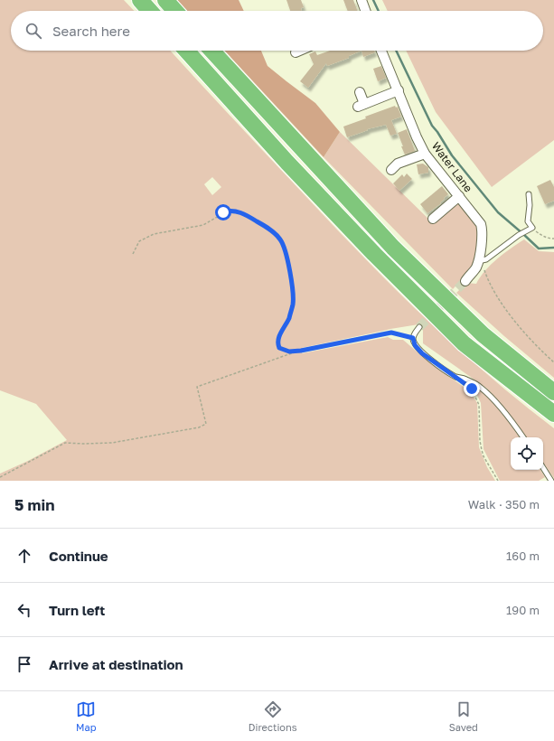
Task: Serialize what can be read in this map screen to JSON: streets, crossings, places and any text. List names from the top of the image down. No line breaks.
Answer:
{"streets":{"street":["Water Lane"]},"page":{"search":"Search here","heading":["5 min","Walk · 350 m"],"list":[["Continue","160 m"],["Turn left","190 m"],"Arrive at destination"],"nav":["Map","Directions","Saved"]}}
